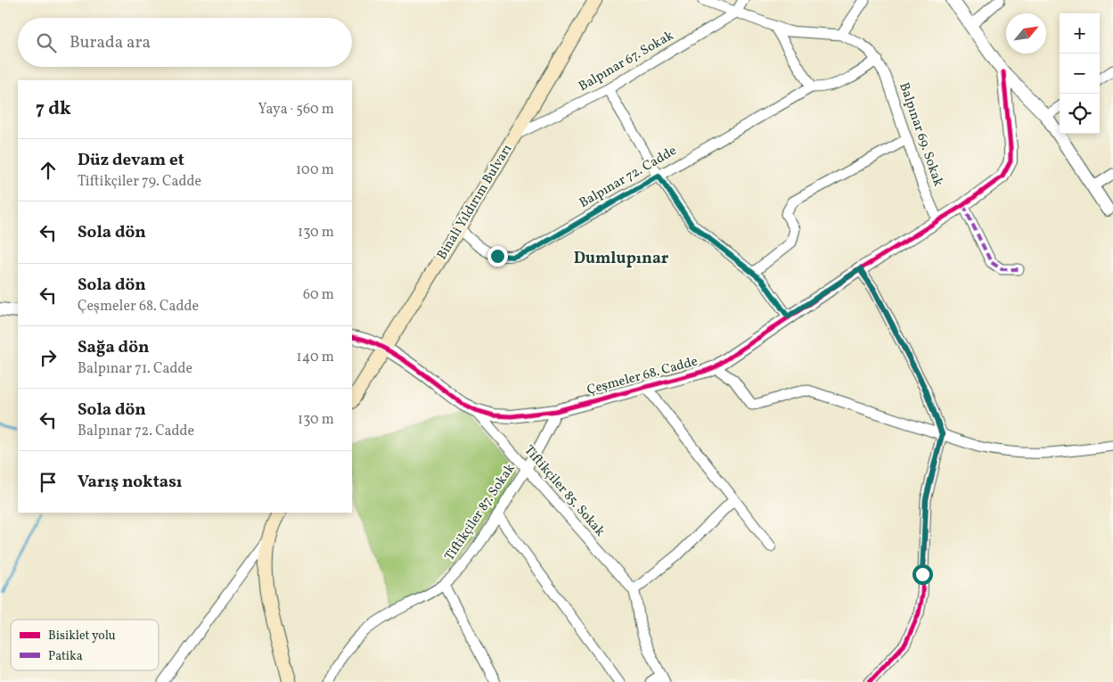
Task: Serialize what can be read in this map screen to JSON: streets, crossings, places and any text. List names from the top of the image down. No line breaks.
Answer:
{"streets":{"main road":["Binali Yıldırım Bulvarı"],"street":["Balpınar 67. Sokak","Balpınar 69. Sokak","Balpınar 72. Cadde","Çeşmeler 68. Cadde","Tiftikçiler 85. Sokak","Tiftikçiler 87. Sokak"]},"crossings":[["Balpınar 67. Sokak","Binali Yıldırım Bulvarı"],["Balpınar 69. Sokak","Çeşmeler 68. Cadde"],["Balpınar 72. Cadde","Binali Yıldırım Bulvarı"],["Binali Yıldırım Bulvarı","Çeşmeler 68. Cadde"],["Çeşmeler 68. Cadde","Tiftikçiler 85. Sokak"],["Çeşmeler 68. Cadde","Tiftikçiler 87. Sokak"],["Tiftikçiler 85. Sokak","Tiftikçiler 87. Sokak"]],"districts":["Dumlupınar"],"legend":["Bisiklet yolu","Patika"],"north":"top right","page":{"map_buttons":["+","−"],"search":"Burada ara","heading":["7 dk","Yaya · 560 m"],"list":[["Düz devam et","Tiftikçiler 79. Cadde","100 m"],["Sola dön","130 m"],["Sola dön","Çeşmeler 68. Cadde","60 m"],["Sağa dön","Balpınar 71. Cadde","140 m"],["Sola dön","Balpınar 72. Cadde","130 m"],"Varış noktası"]}}
